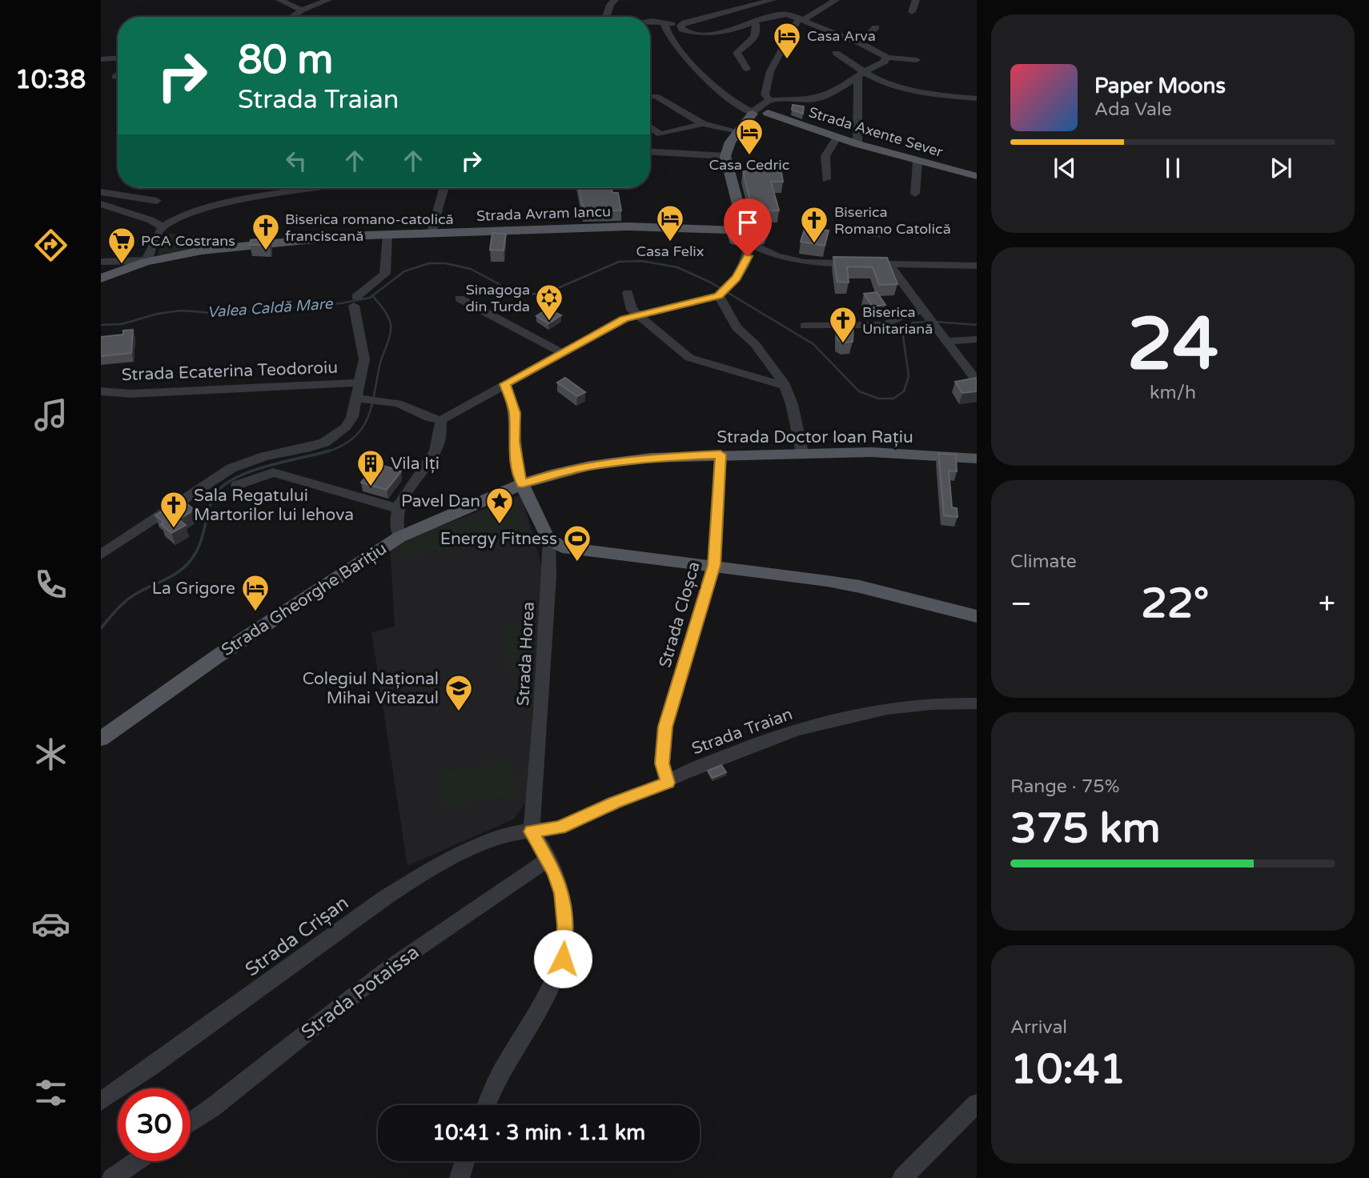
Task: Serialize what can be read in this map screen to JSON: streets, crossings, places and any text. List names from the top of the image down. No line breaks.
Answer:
{"streets":{"main road":["Strada Axente Sever","Strada Avram Iancu","Strada Doctor Ioan Rațiu","Strada Gheorghe Barițiu","Strada Horea"],"street":["Strada Ecaterina Teodoroiu","Strada Cloșca","Strada Traian","Strada Crișan","Strada Potaissa"]},"crossings":[["Strada Doctor Ioan Rațiu","Strada Gheorghe Barițiu"],["Strada Doctor Ioan Rațiu","Strada Cloșca"],["Strada Doctor Ioan Rațiu","Strada Horea"],["Strada Gheorghe Barițiu","Strada Horea"],["Strada Cloșca","Strada Traian"],["Strada Horea","Strada Traian"],["Strada Horea","Strada Crișan"],["Strada Traian","Strada Crișan"]],"water":["Valea Caldă Mare"],"places":{"hotel":["Casa Arva","Casa Cedric","Casa Felix","La Grigore"],"church":["Biserica Romano Catolică","Biserica romano-catolică franciscană","Biserica Unitariană","Sala Regatului Martorilor lui Iehova"],"supermarket":["PCA Costrans"],"synagogue":["Sinagoga din Turda"],"building":["Vila Iți"],"place":["Pavel Dan"],"sports":["Energy Fitness"],"school or university":["Colegiul Național Mihai Viteazul"]},"page":{"tabs":"10:38","turn":["80 m","Strada Traian"],"song":["Paper Moons","Ada Vale"],"tile":[["24","km/h"],"Climate",["Range · 75%","375 km"],["Arrival","10:41"]],"heat":["−","22°","+"],"limit":"30","trip":"10:41 · 3 min · 1.1 km"}}
